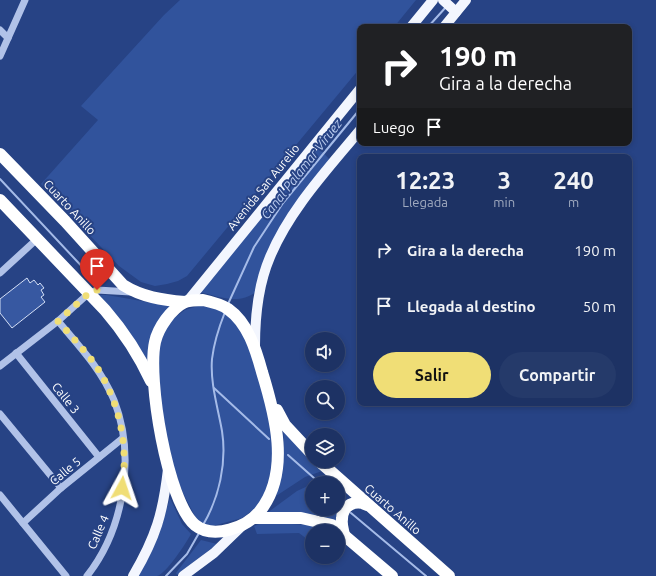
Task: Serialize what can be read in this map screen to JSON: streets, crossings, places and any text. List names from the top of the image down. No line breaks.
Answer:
{"streets":{"highway":["Cuarto Anillo"],"main road":["Avenida San Aurelio"],"street":["Calle 3","Calle 5","Calle 4"]},"crossings":[["Avenida San Aurelio","Cuarto Anillo"],["Calle 3","Calle 5"],["Calle 5","Calle 4"]],"water":["Canal Palamar Viruez"],"page":{"turn":["190 m","Gira a la derecha"],"then":"Luego","eta":["12:23","Llegada","3","min","240","m"],"list":[{"name":"Gira a la derecha","value":"190 m"},{"name":"Llegada al destino","value":"50 m"}],"map_buttons":["+","−"],"buttons":["Salir","Compartir"]}}
